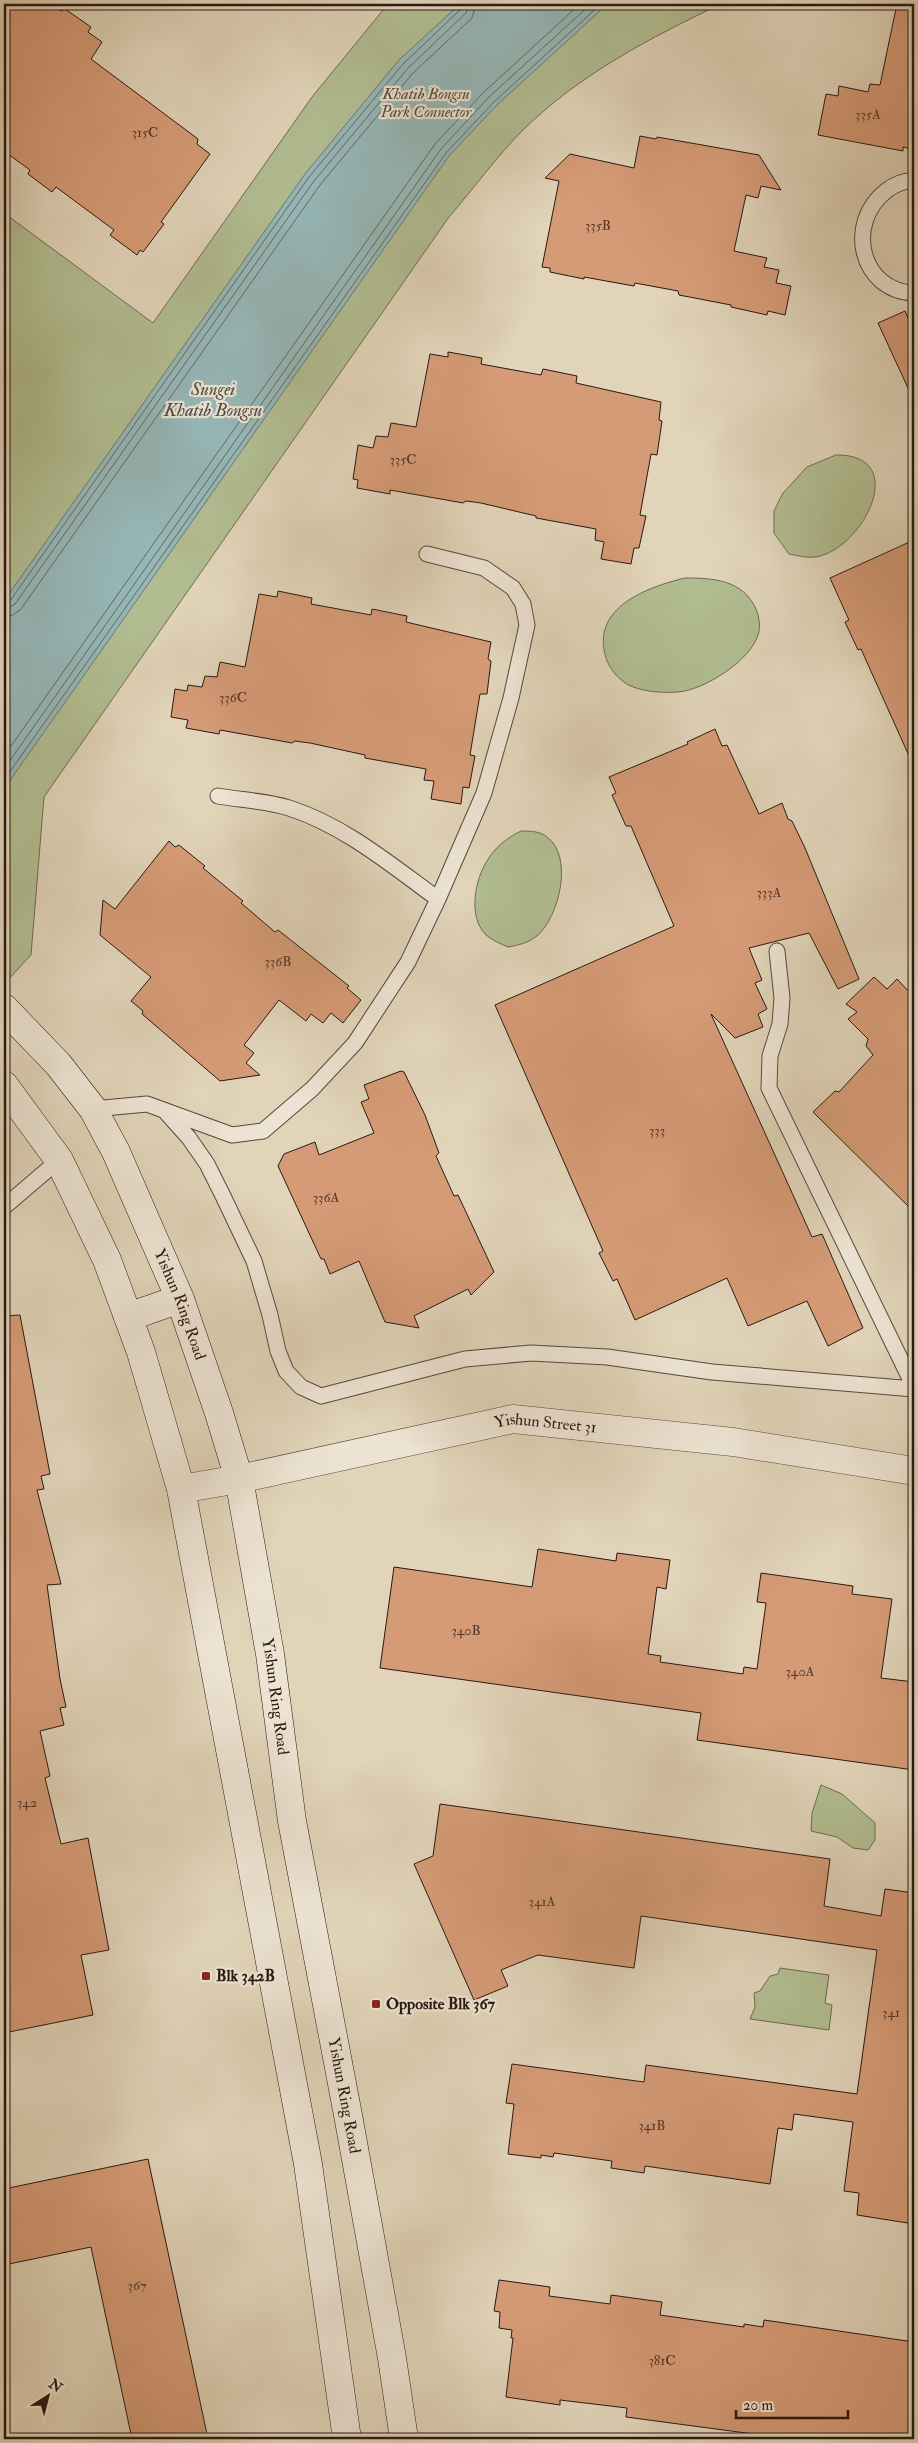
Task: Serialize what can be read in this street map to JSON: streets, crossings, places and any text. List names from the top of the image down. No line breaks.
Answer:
{"streets":{"main road":["Yishun Ring Road","Yishun Street 31"]},"crossings":[["Yishun Ring Road","Yishun Street 31"]],"water":["Sungei Khatib Bongsu"],"parks":["Khatib Bongsu Park Connector"],"places":{"transit":["Blk 342B","Opposite Blk 367"]},"house_numbers":["335A","315C","335B","335C","336C","333A","336B","333","336A","340B","340A","342","341A","341","341B","367","381C"],"scale_bar":"20 m","north":"top right"}
